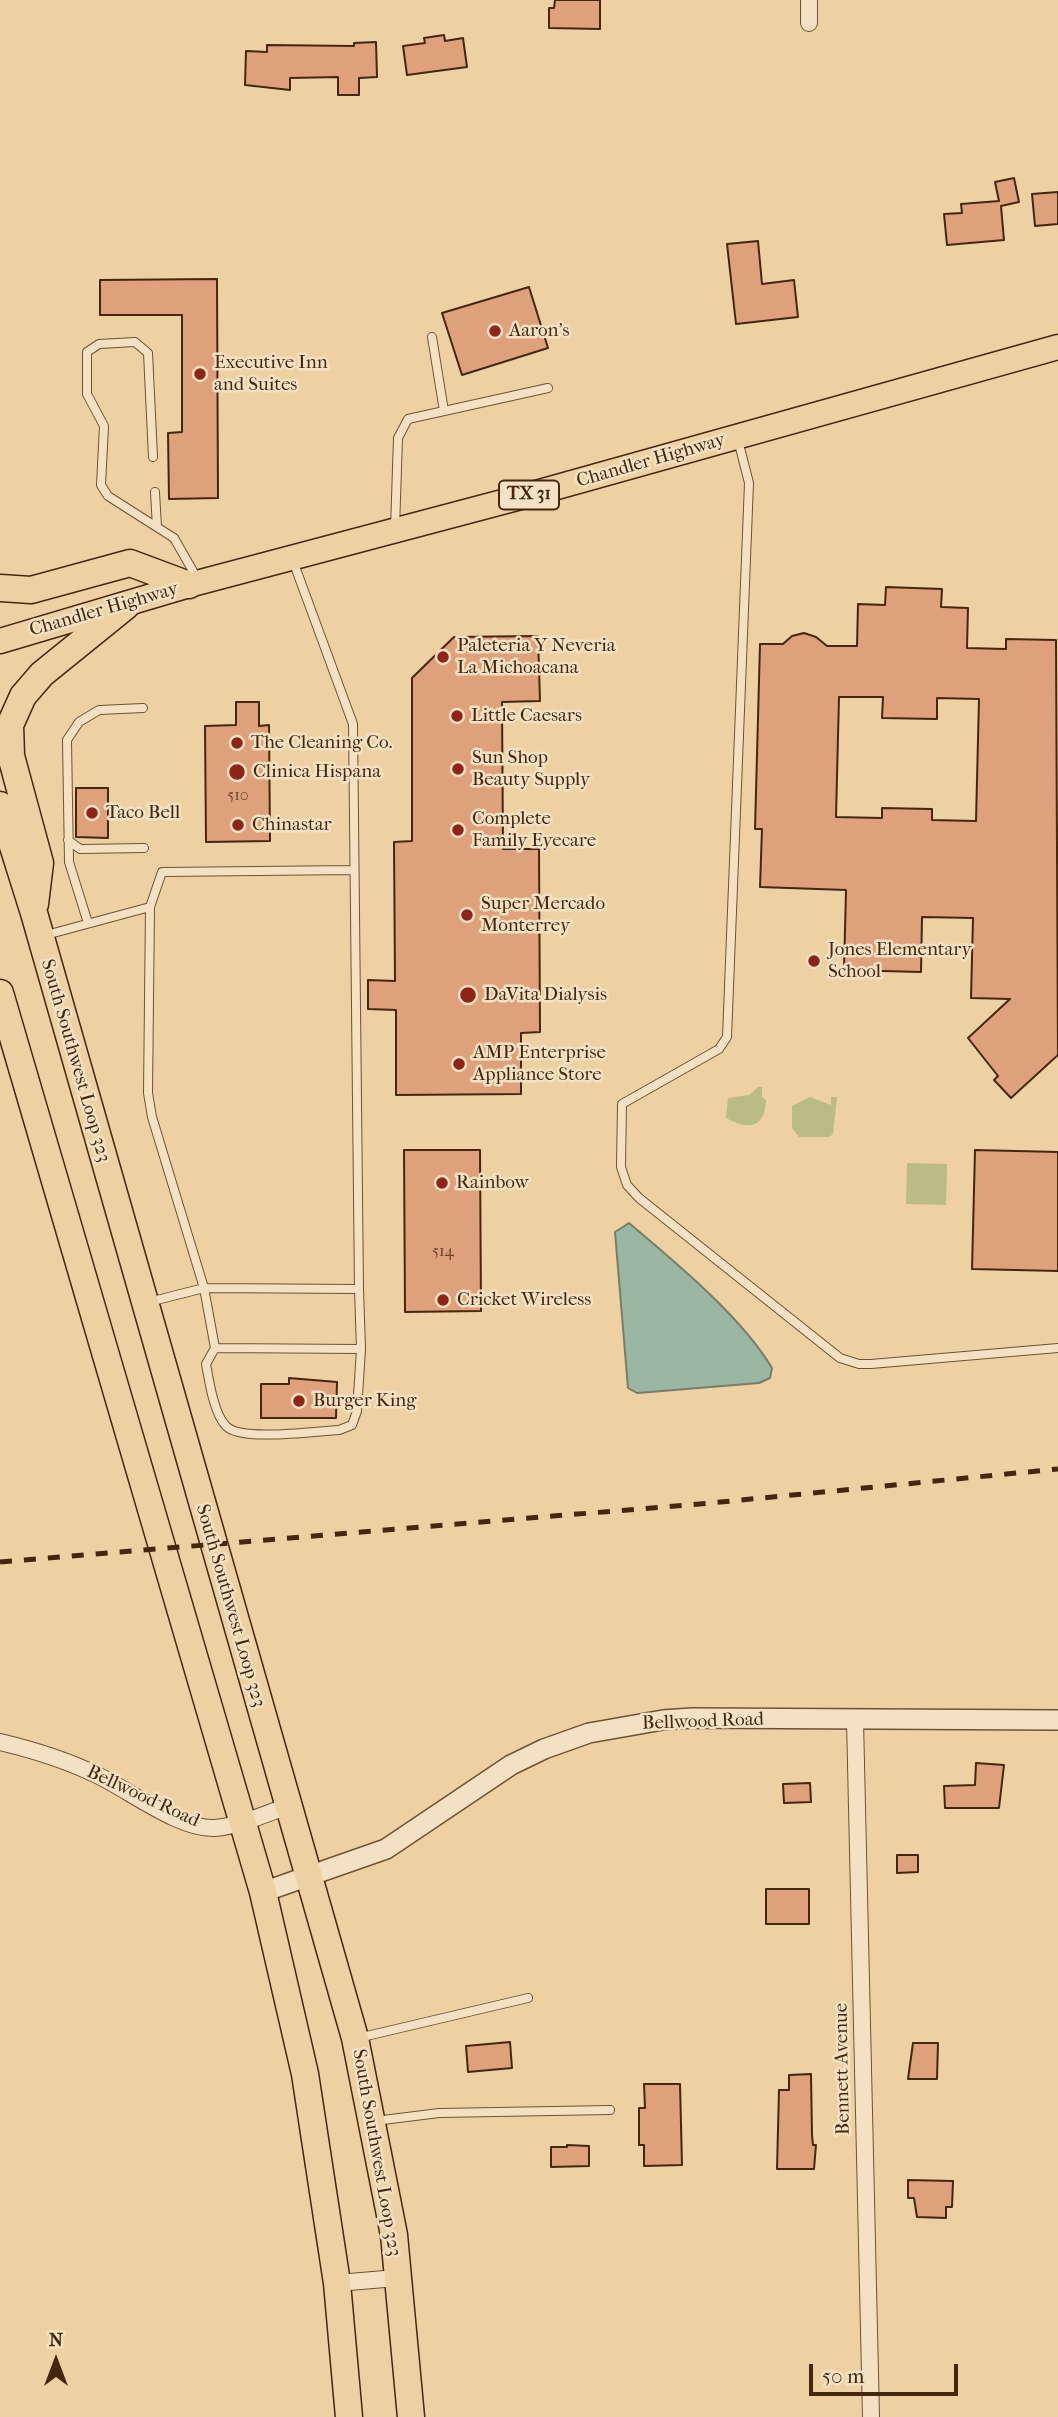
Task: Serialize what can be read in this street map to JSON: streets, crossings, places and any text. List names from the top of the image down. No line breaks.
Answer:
{"streets":{"highway":["South Southwest Loop 323"],"main road":["Chandler Highway","TX 31"],"street":["Bellwood Road","Bennett Avenue"]},"crossings":[["South Southwest Loop 323","Bellwood Road"],["Bellwood Road","Bennett Avenue"]],"places":["Aaron's","Executive Inn and Suites","Paleteria Y Neveria La Michoacana","Little Caesars","The Cleaning Co.","Sun Shop Beauty Supply","Clinica Hispana","Taco Bell","Chinastar","Complete Family Eyecare","Super Mercado Monterrey","Jones Elementary School","DaVita Dialysis","AMP Enterprise Appliance Store","Rainbow","Cricket Wireless","Burger King"],"house_numbers":["510","514"],"scale_bar":"50 m","north":"top"}
